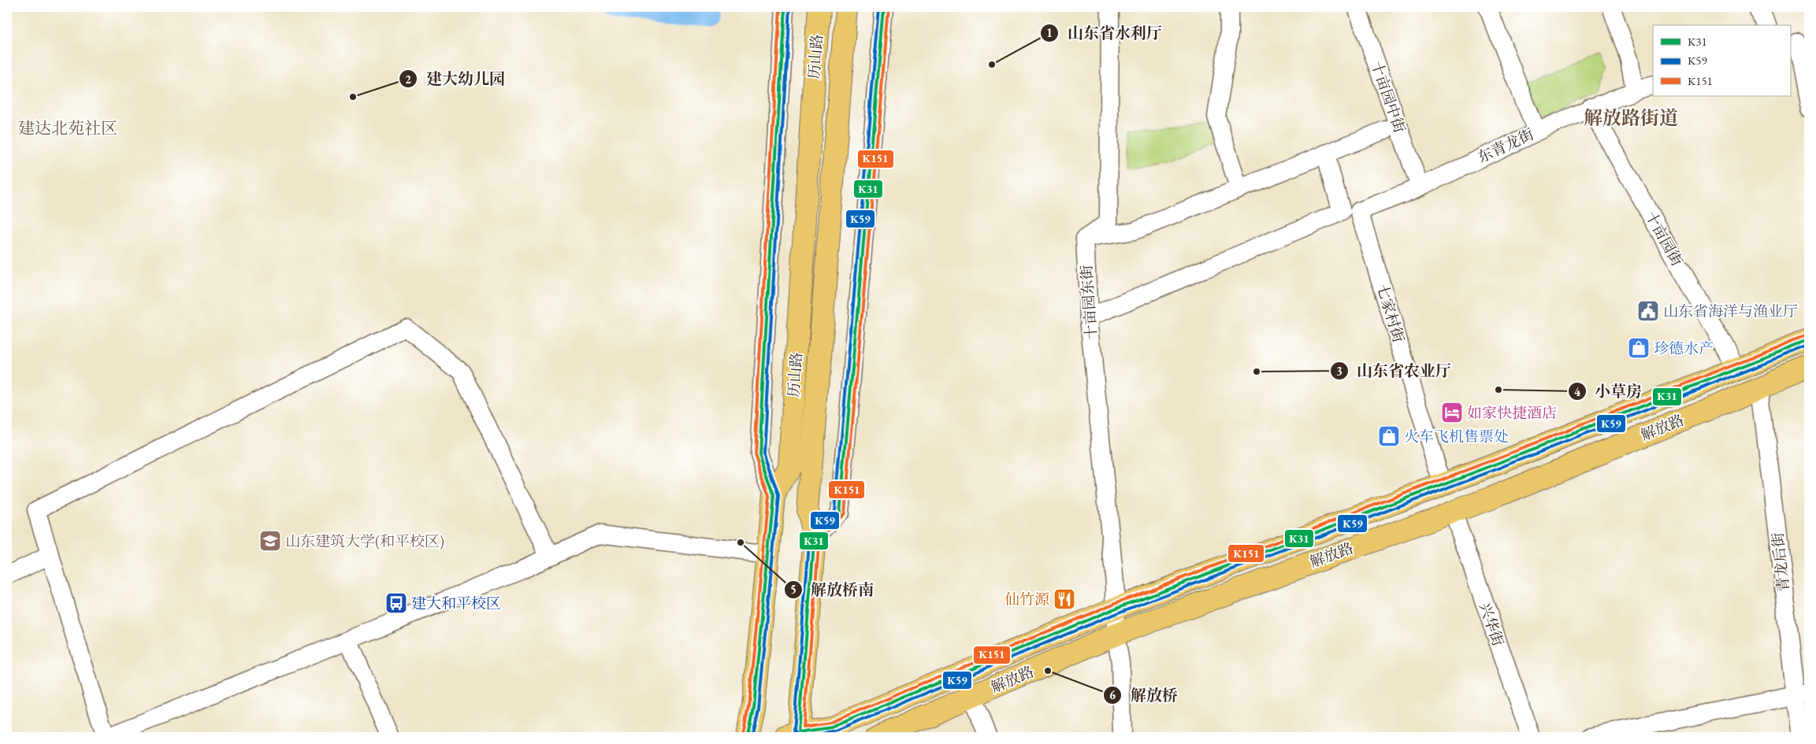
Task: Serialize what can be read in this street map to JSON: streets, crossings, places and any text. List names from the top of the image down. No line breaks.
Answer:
{"streets":{"main road":["历山路","解放路"],"street":["十亩园中街","东青龙街","十亩园街","十亩园东街","七家村街","青龙后街","兴华街"]},"crossings":[["历山路","解放路"],["十亩园中街","东青龙街"],["东青龙街","十亩园街"],["东青龙街","七家村街"],["十亩园街","解放路"],["十亩园东街","解放路"],["七家村街","解放路"],["解放路","青龙后街"],["解放路","兴华街"]],"districts":["解放路街道","建达北苑社区"],"places":{"other":["山东省水利厅","建大幼儿园","山东省农业厅","小草房","解放桥南","解放桥"],"public building":["山东省海洋与渔业厅"],"shop":["珍德水产","火车飞机售票处"],"hotel":["如家快捷酒店"],"school or university":["山东建筑大学(和平校区)"],"restaurant":["仙竹源"],"bus stop":["建大和平校区"]},"lines":["transit line K31","transit line K59","transit line K151"],"legend":["K31","K59","K151"]}
